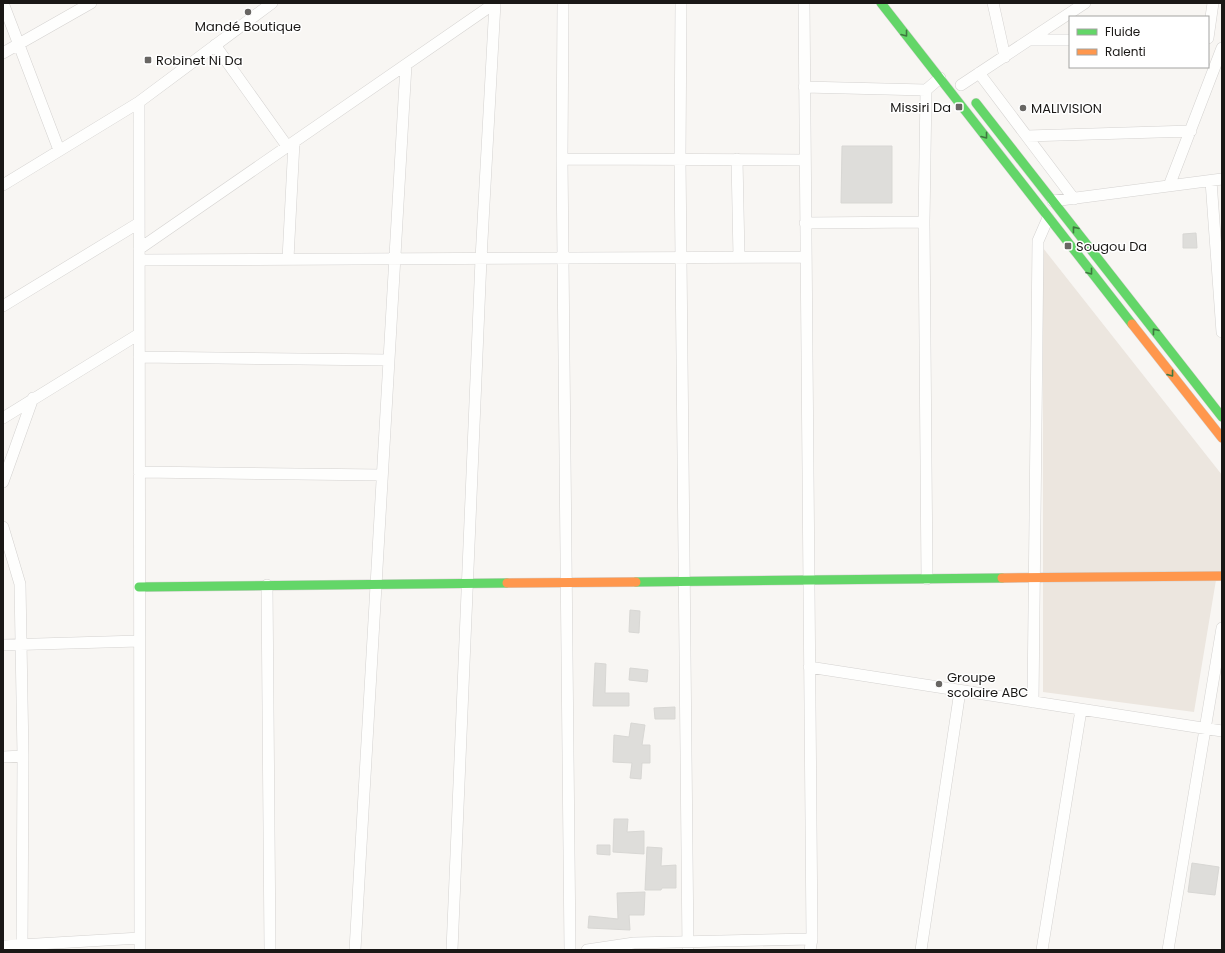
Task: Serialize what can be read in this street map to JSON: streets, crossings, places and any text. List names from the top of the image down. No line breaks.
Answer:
{"places":{"other":["Mandé Boutique","MALIVISION","Groupe scolaire ABC"],"transit":["Robinet Ni Da","Missiri Da","Sougou Da"]},"legend":["Fluide","Ralenti"]}
